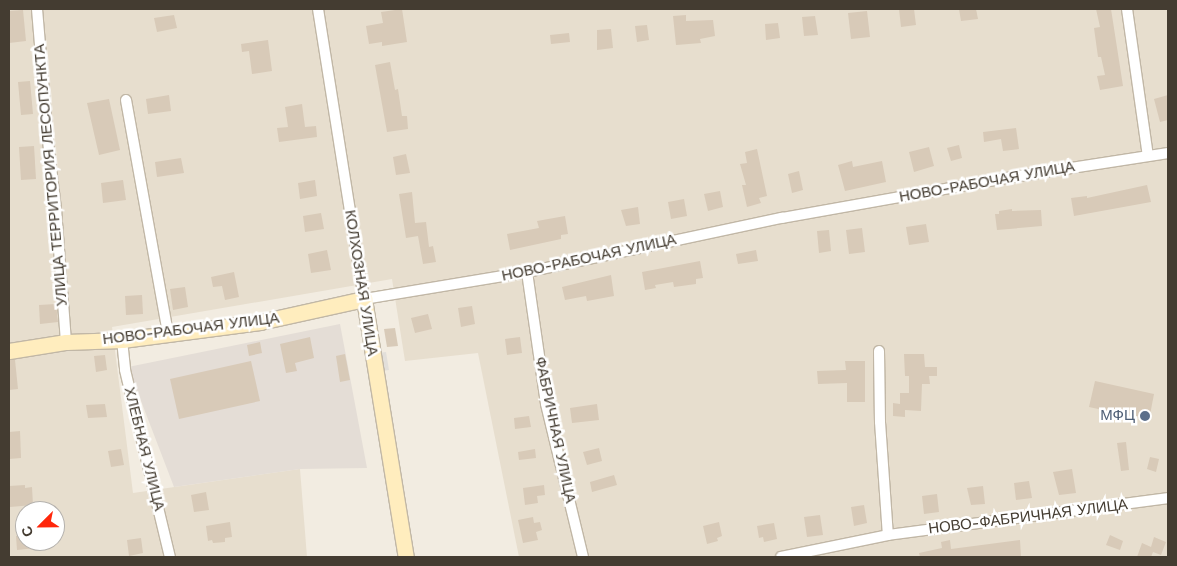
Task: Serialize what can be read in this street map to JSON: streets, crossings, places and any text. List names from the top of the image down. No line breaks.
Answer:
{"streets":{"street":["УЛИЦА ТЕРРИТОРИЯ ЛЕСОПУНКТА","НОВО-РАБОЧАЯ УЛИЦА","КОЛХОЗНАЯ УЛИЦА","ФАБРИЧНАЯ УЛИЦА","ХЛЕБНАЯ УЛИЦА","НОВО-ФАБРИЧНАЯ УЛИЦА"]},"crossings":[["УЛИЦА ТЕРРИТОРИЯ ЛЕСОПУНКТА","НОВО-РАБОЧАЯ УЛИЦА"],["НОВО-РАБОЧАЯ УЛИЦА","КОЛХОЗНАЯ УЛИЦА"],["НОВО-РАБОЧАЯ УЛИЦА","ФАБРИЧНАЯ УЛИЦА"],["НОВО-РАБОЧАЯ УЛИЦА","ХЛЕБНАЯ УЛИЦА"]],"places":["МФЦ"],"north":"bottom left"}
